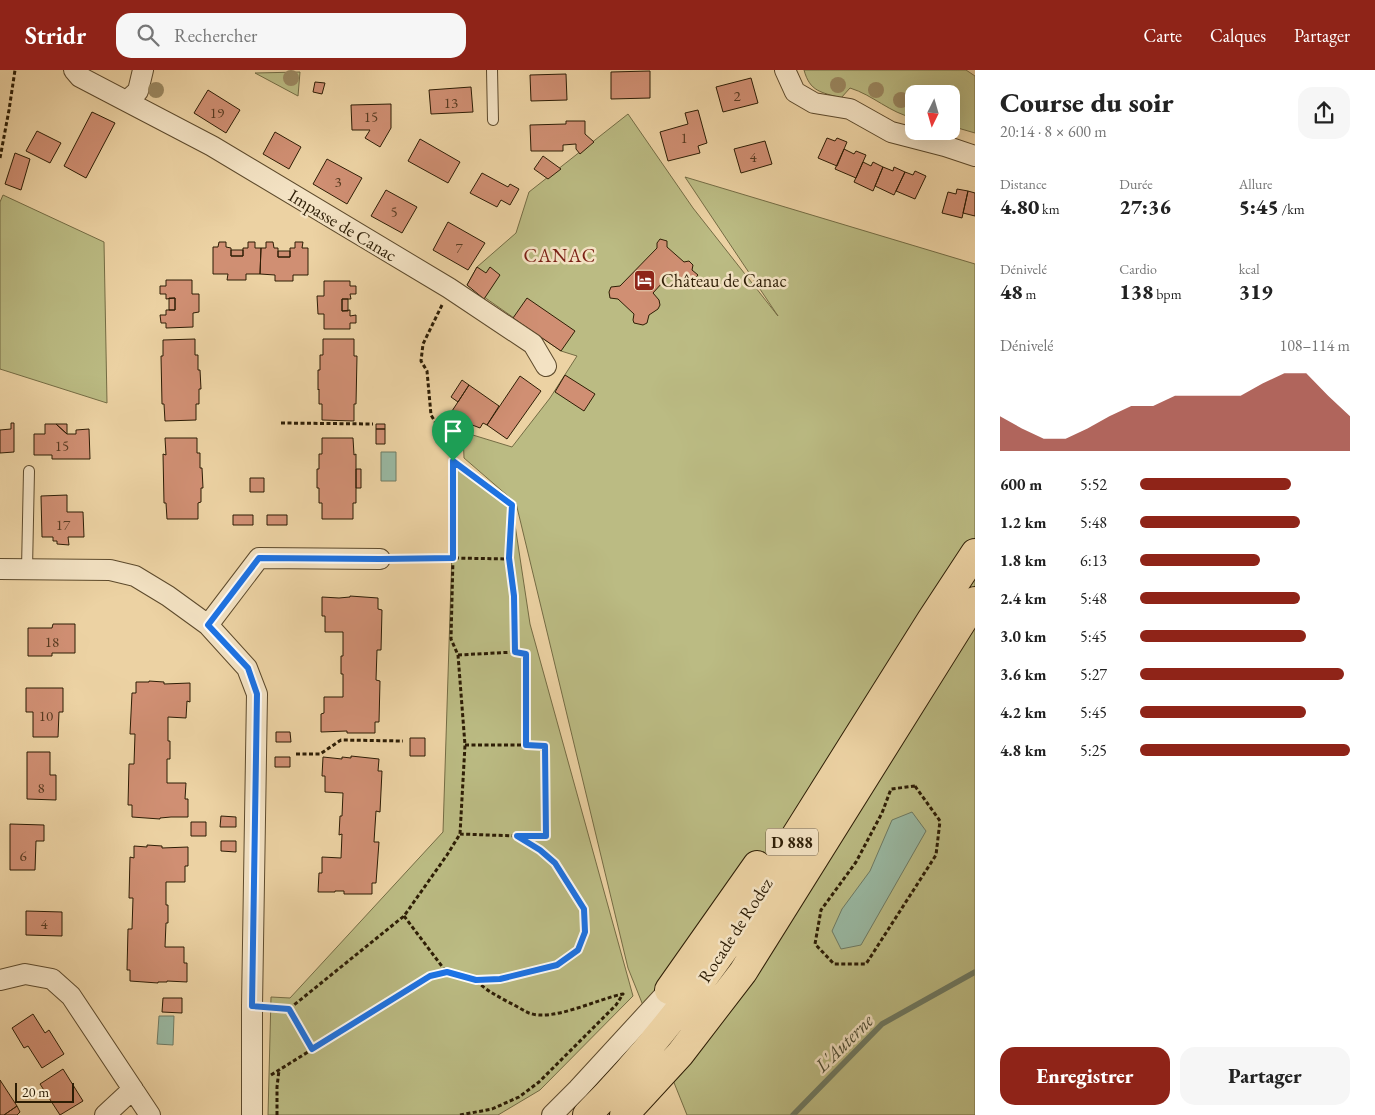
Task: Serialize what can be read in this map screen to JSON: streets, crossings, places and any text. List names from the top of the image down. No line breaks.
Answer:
{"streets":{"highway":["D 888","Rocade de Rodez"],"street":["Impasse de Canac"]},"districts":["CANAC"],"water":["L'Auterne"],"places":{"hotel":["Château de Canac"]},"house_numbers":["2","13","19","15","1","4","3","5","7","15","17","18","10","8","6","4"],"scale_bar":"20 m","north":"bottom","page":{"header":"Stridr","search":"Rechercher","nav":["Carte","Calques","Partager"],"heading":["Course du soir","20:14 · 8 × 600 m"],"stats":[["Distance","4.80 km"],["Durée","27:36"],["Allure","5:45 /km"],["Dénivelé","48 m"],["Cardio","138 bpm"],["kcal","319"]],"chart":["Dénivelé","108–114 m"],"list":[{"name":"600 m","note":"5:52"},{"name":"1.2 km","note":"5:48"},{"name":"1.8 km","note":"6:13"},{"name":"2.4 km","note":"5:48"},{"name":"3.0 km","note":"5:45"},{"name":"3.6 km","note":"5:27"},{"name":"4.2 km","note":"5:45"},{"name":"4.8 km","note":"5:25"}],"buttons":["Enregistrer","Partager"],"scale":"20 m"}}
